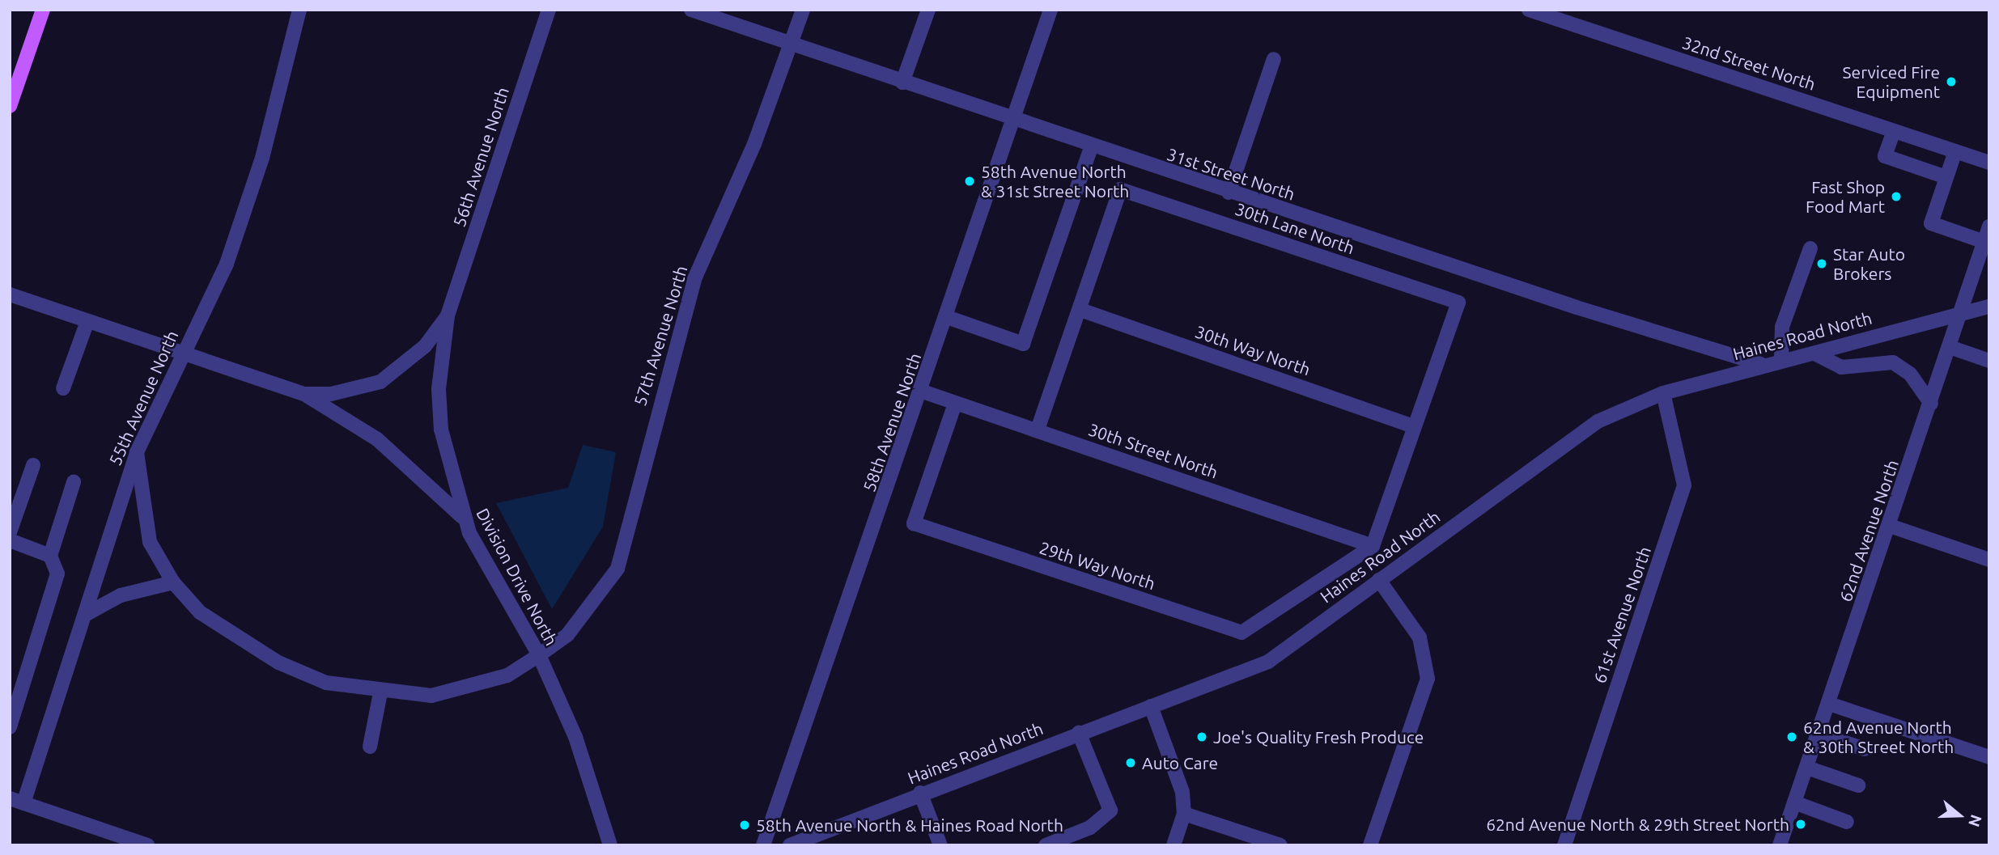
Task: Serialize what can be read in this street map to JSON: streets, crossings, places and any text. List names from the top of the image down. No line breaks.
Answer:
{"streets":{"street":["32nd Street North","56th Avenue North","31st Street North","30th Lane North","57th Avenue North","Haines Road North","30th Way North","55th Avenue North","58th Avenue North","30th Street North","62nd Avenue North","29th Way North","Division Drive North","61st Avenue North"]},"crossings":[["56th Avenue North","Division Drive North"],["31st Street North","57th Avenue North"],["31st Street North","Haines Road North"],["31st Street North","58th Avenue North"],["30th Lane North","30th Way North"],["57th Avenue North","55th Avenue North"],["57th Avenue North","Division Drive North"],["Haines Road North","62nd Avenue North"],["Haines Road North","61st Avenue North"],["58th Avenue North","30th Street North"],["30th Street North","29th Way North"]],"places":["Serviced Fire Equipment","58th Avenue North & 31st Street North","Fast Shop Food Mart","Star Auto Brokers","Joe's Quality Fresh Produce","62nd Avenue North & 30th Street North","Auto Care","62nd Avenue North & 29th Street North","58th Avenue North & Haines Road North"],"north":"right"}
